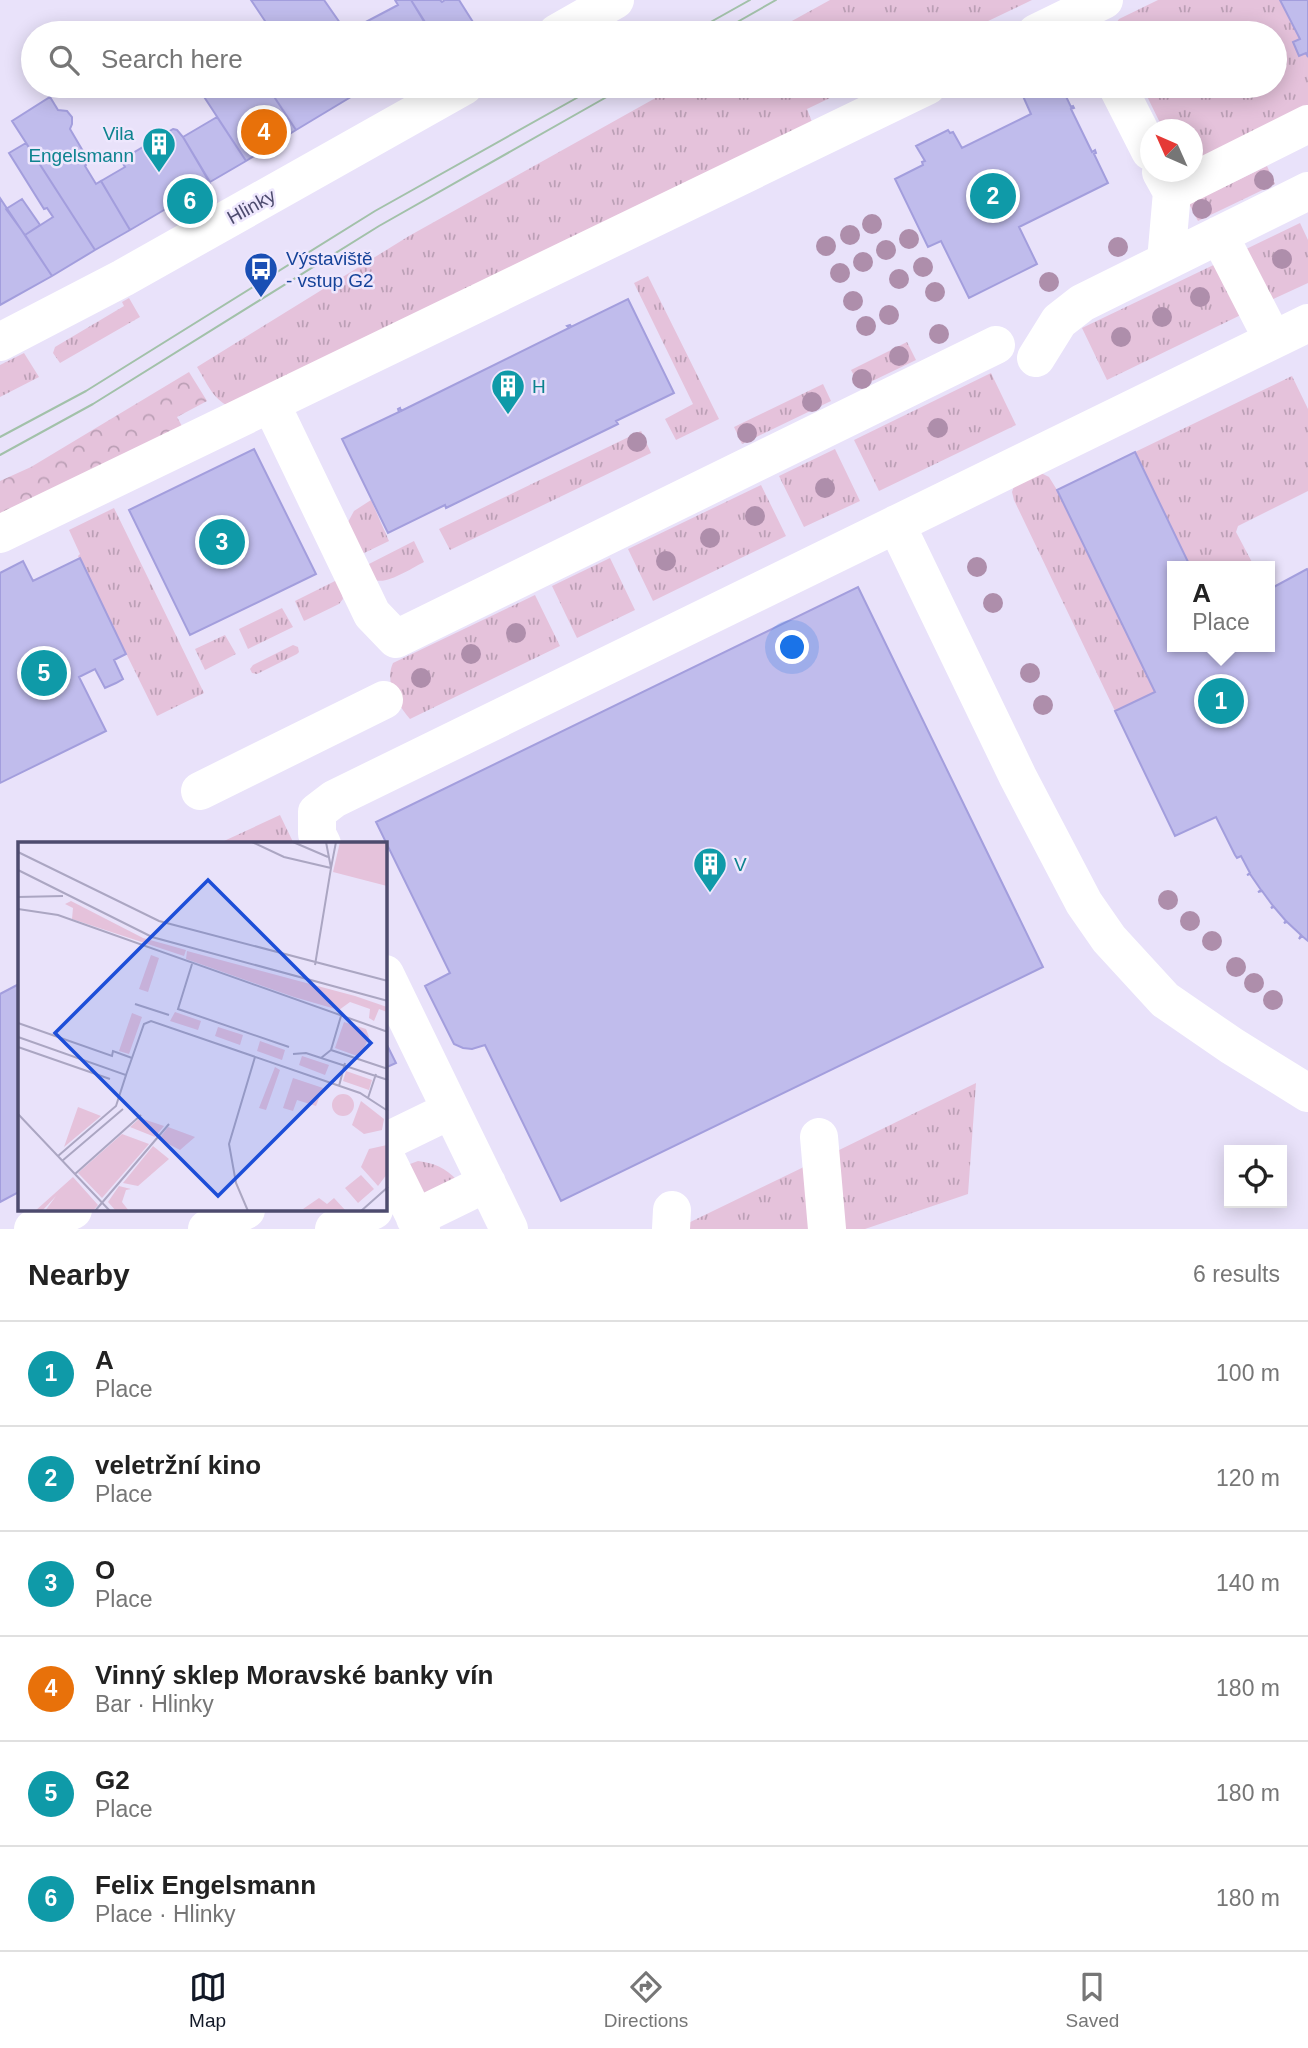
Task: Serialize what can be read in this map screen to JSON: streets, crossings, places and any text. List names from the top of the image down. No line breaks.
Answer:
{"streets":{"street":["Hlinky"]},"places":{"building":["Vila Engelsmann","H","V"],"bus stop":["Výstaviště - vstup G2"]},"north":"top left","page":{"search":"Search here","pins":["4","2","6","3","5","1"],"popup":["A","Place"],"heading":["Nearby","6 results"],"list":[{"mark":"1","name":"A","note":"Place","value":"100 m"},{"mark":"2","name":"veletržní kino","note":"Place","value":"120 m"},{"mark":"3","name":"O","note":"Place","value":"140 m"},{"mark":"4","name":"Vinný sklep Moravské banky vín","note":"Bar · Hlinky","value":"180 m"},{"mark":"5","name":"G2","note":"Place","value":"180 m"},{"mark":"6","name":"Felix Engelsmann","note":"Place · Hlinky","value":"180 m"}],"nav":["Map","Directions","Saved"]}}
